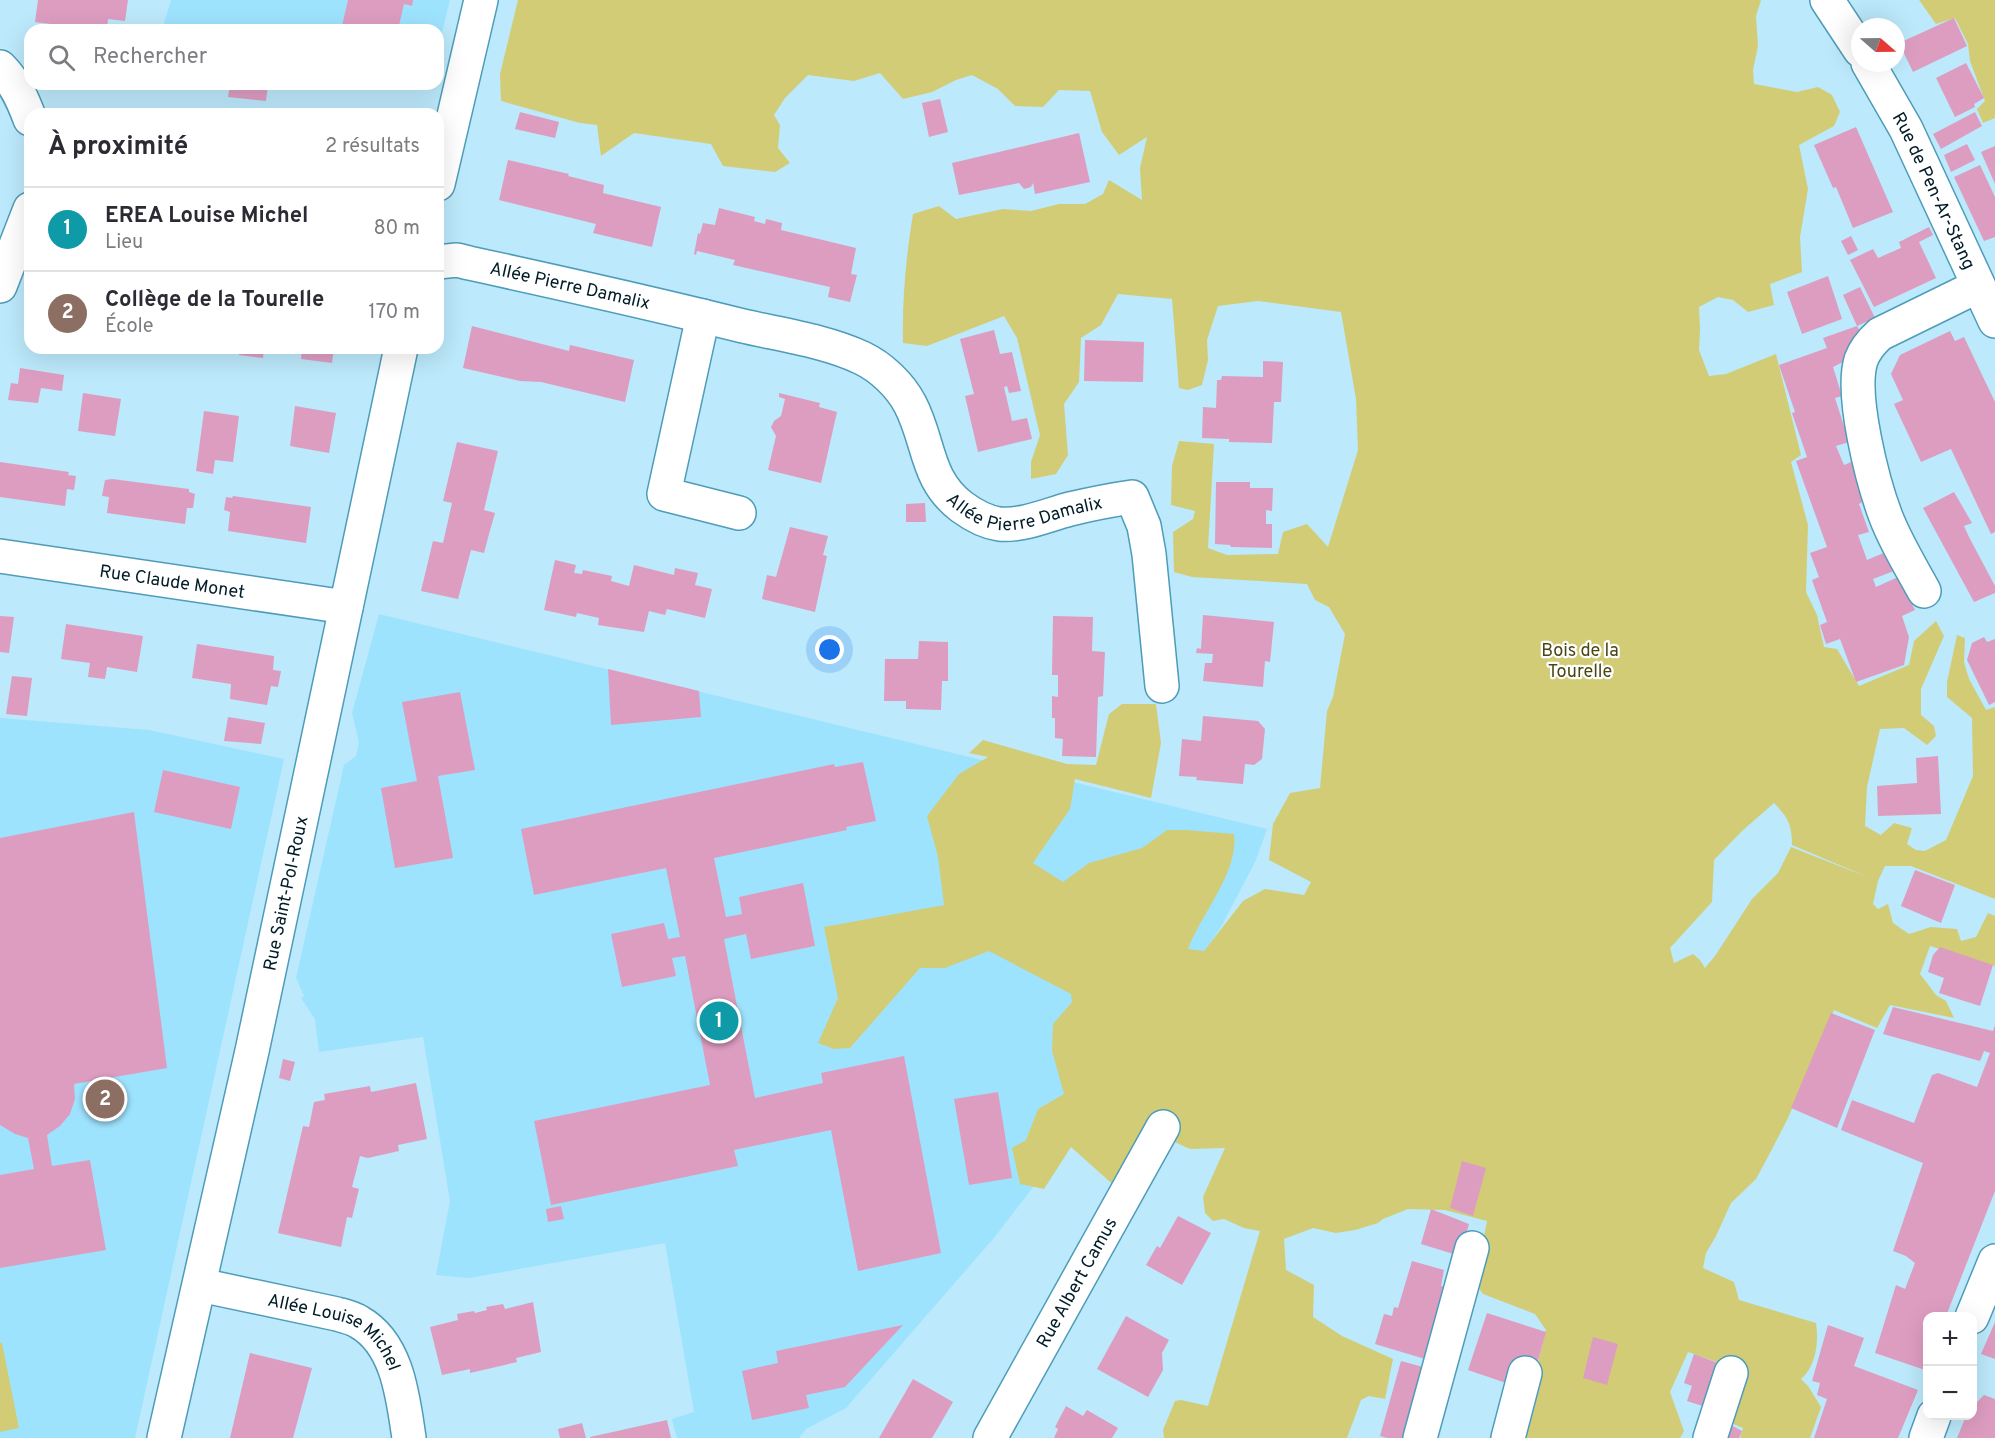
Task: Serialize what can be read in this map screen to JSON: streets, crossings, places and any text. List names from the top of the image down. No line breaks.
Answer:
{"streets":{"street":["Rue de Pen-Ar-Stang","Allée Pierre Damalix","Rue Claude Monet","Rue Saint-Pol-Roux","Rue Albert Camus","Allée Louise Michel"]},"crossings":[["Rue Claude Monet","Rue Saint-Pol-Roux"],["Rue Saint-Pol-Roux","Allée Louise Michel"]],"parks":["Bois de la Tourelle"],"north":"right","page":{"search":"Rechercher","heading":["À proximité","2 résultats"],"list":[{"mark":"1","name":"EREA Louise Michel","note":"Lieu","value":"80 m"},{"mark":"2","name":"Collège de la Tourelle","note":"École","value":"170 m"}],"pins":["1","2"],"map_buttons":["+","−"]}}
